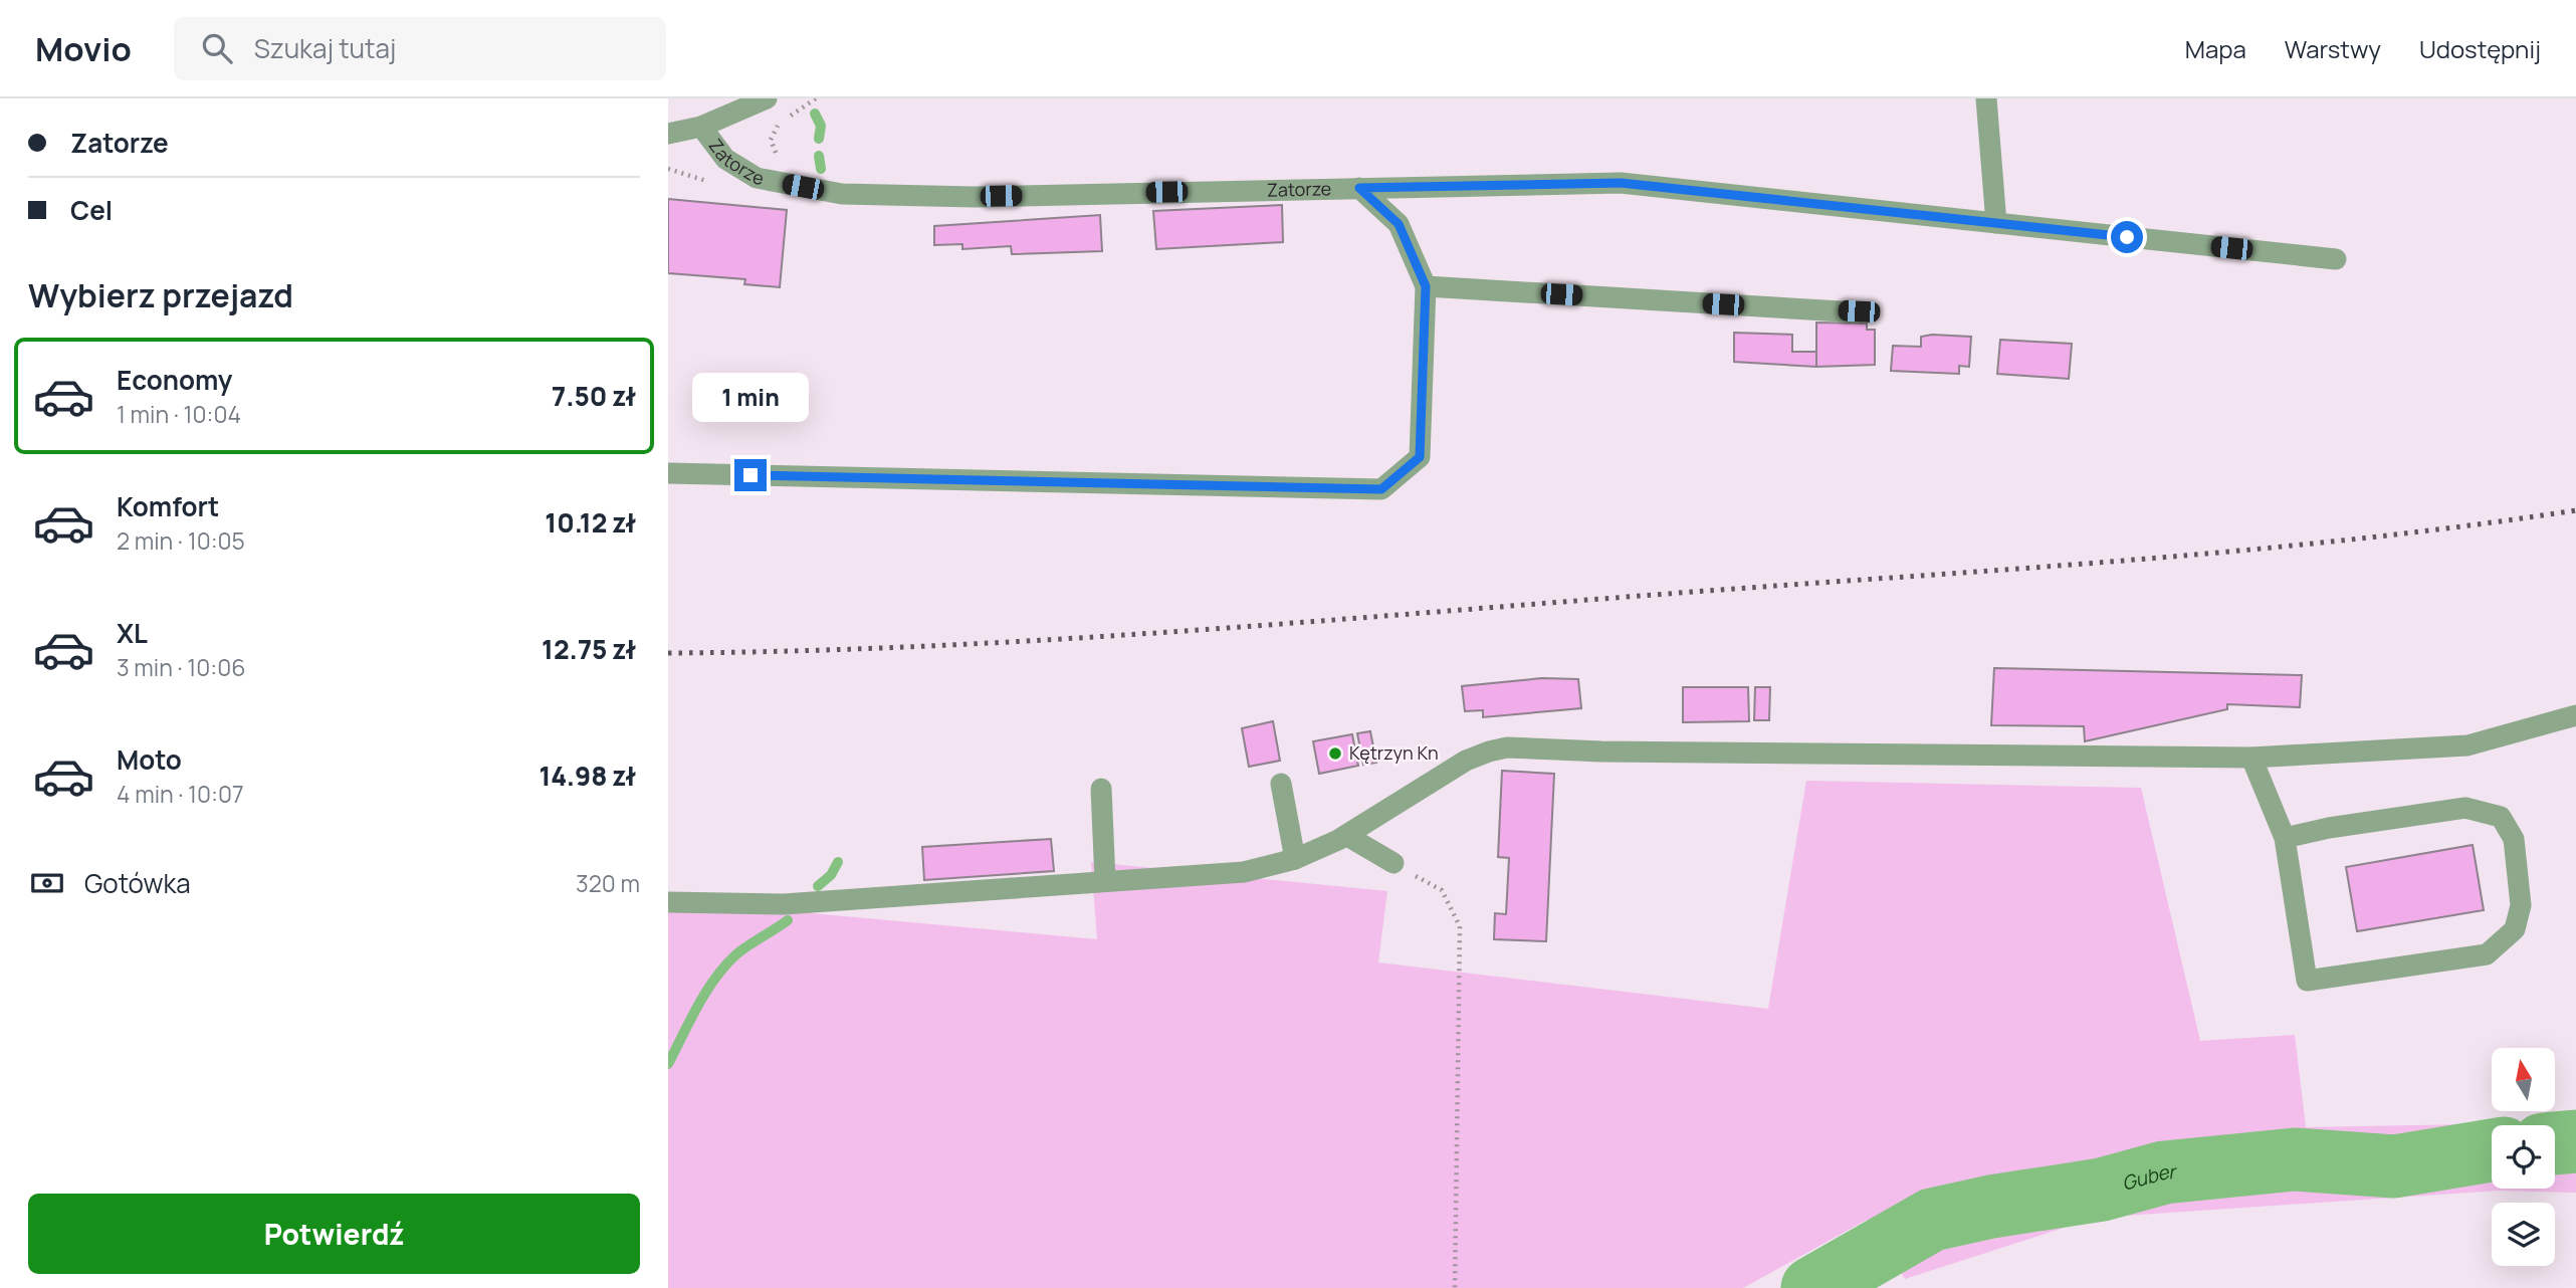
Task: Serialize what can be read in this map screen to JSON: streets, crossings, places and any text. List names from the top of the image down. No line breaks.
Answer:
{"streets":{"street":["Zatorze"]},"water":["Guber"],"places":["Kętrzyn Kn"],"north":"top","page":{"header":"Movio","search":"Szukaj tutaj","nav":["Mapa","Warstwy","Udostępnij"],"banner":["Zatorze","Cel"],"heading":"Wybierz przejazd","list":[{"name":"Economy","note":"1 min · 10:04","value":"7.50 zł"},{"name":"Komfort","note":"2 min · 10:05","value":"10.12 zł"},{"name":"XL","note":"3 min · 10:06","value":"12.75 zł"},{"name":"Moto","note":"4 min · 10:07","value":"14.98 zł"}],"bubble":"1 min","pay":["Gotówka","320 m"],"buttons":"Potwierdź"}}
